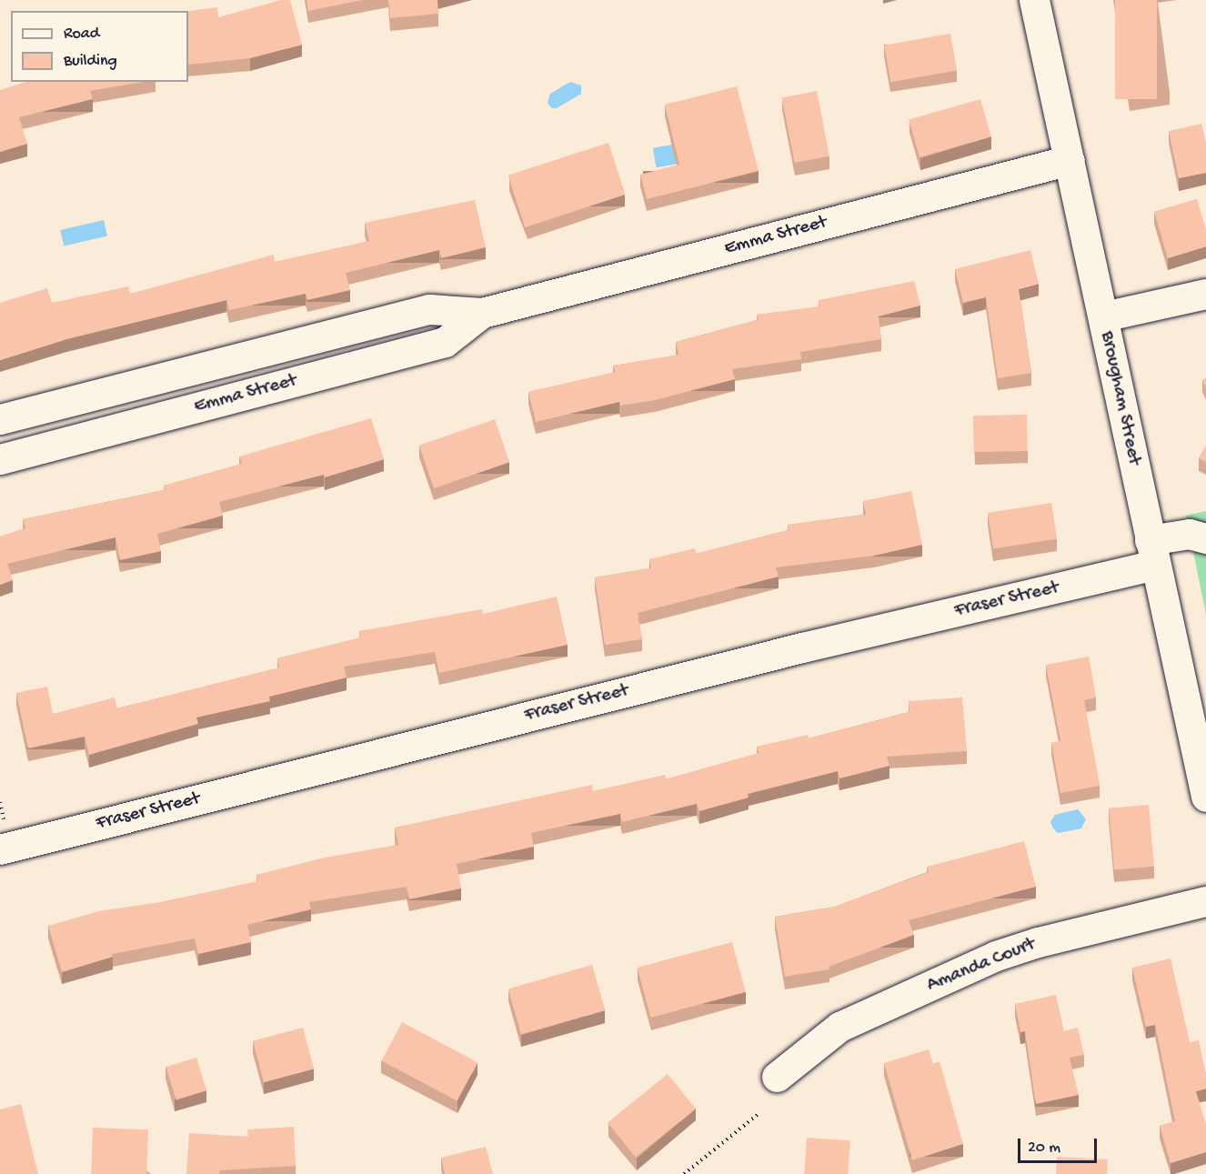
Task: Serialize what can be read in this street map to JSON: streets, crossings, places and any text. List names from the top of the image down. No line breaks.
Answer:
{"streets":{"street":["Emma Street","Brougham Street","Fraser Street","Amanda Court"]},"crossings":[["Emma Street","Brougham Street"],["Brougham Street","Fraser Street"]],"legend":["Road","Building"],"scale_bar":"20 m"}
